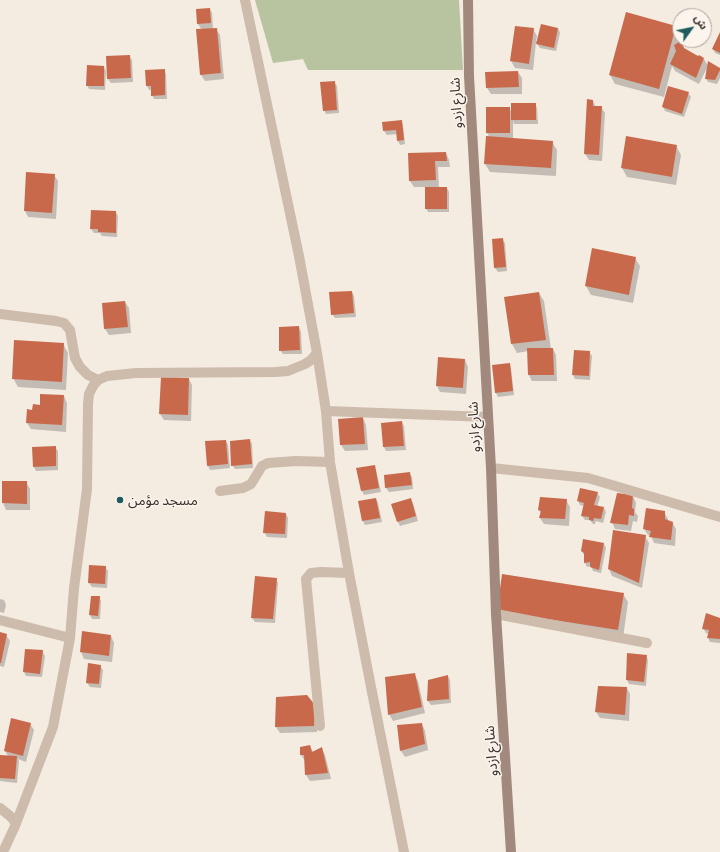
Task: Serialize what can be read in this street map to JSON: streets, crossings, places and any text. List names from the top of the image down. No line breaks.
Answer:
{"streets":{"street":["شارع ازدو"]},"places":["مسجد مؤمن"],"north":"top right"}
